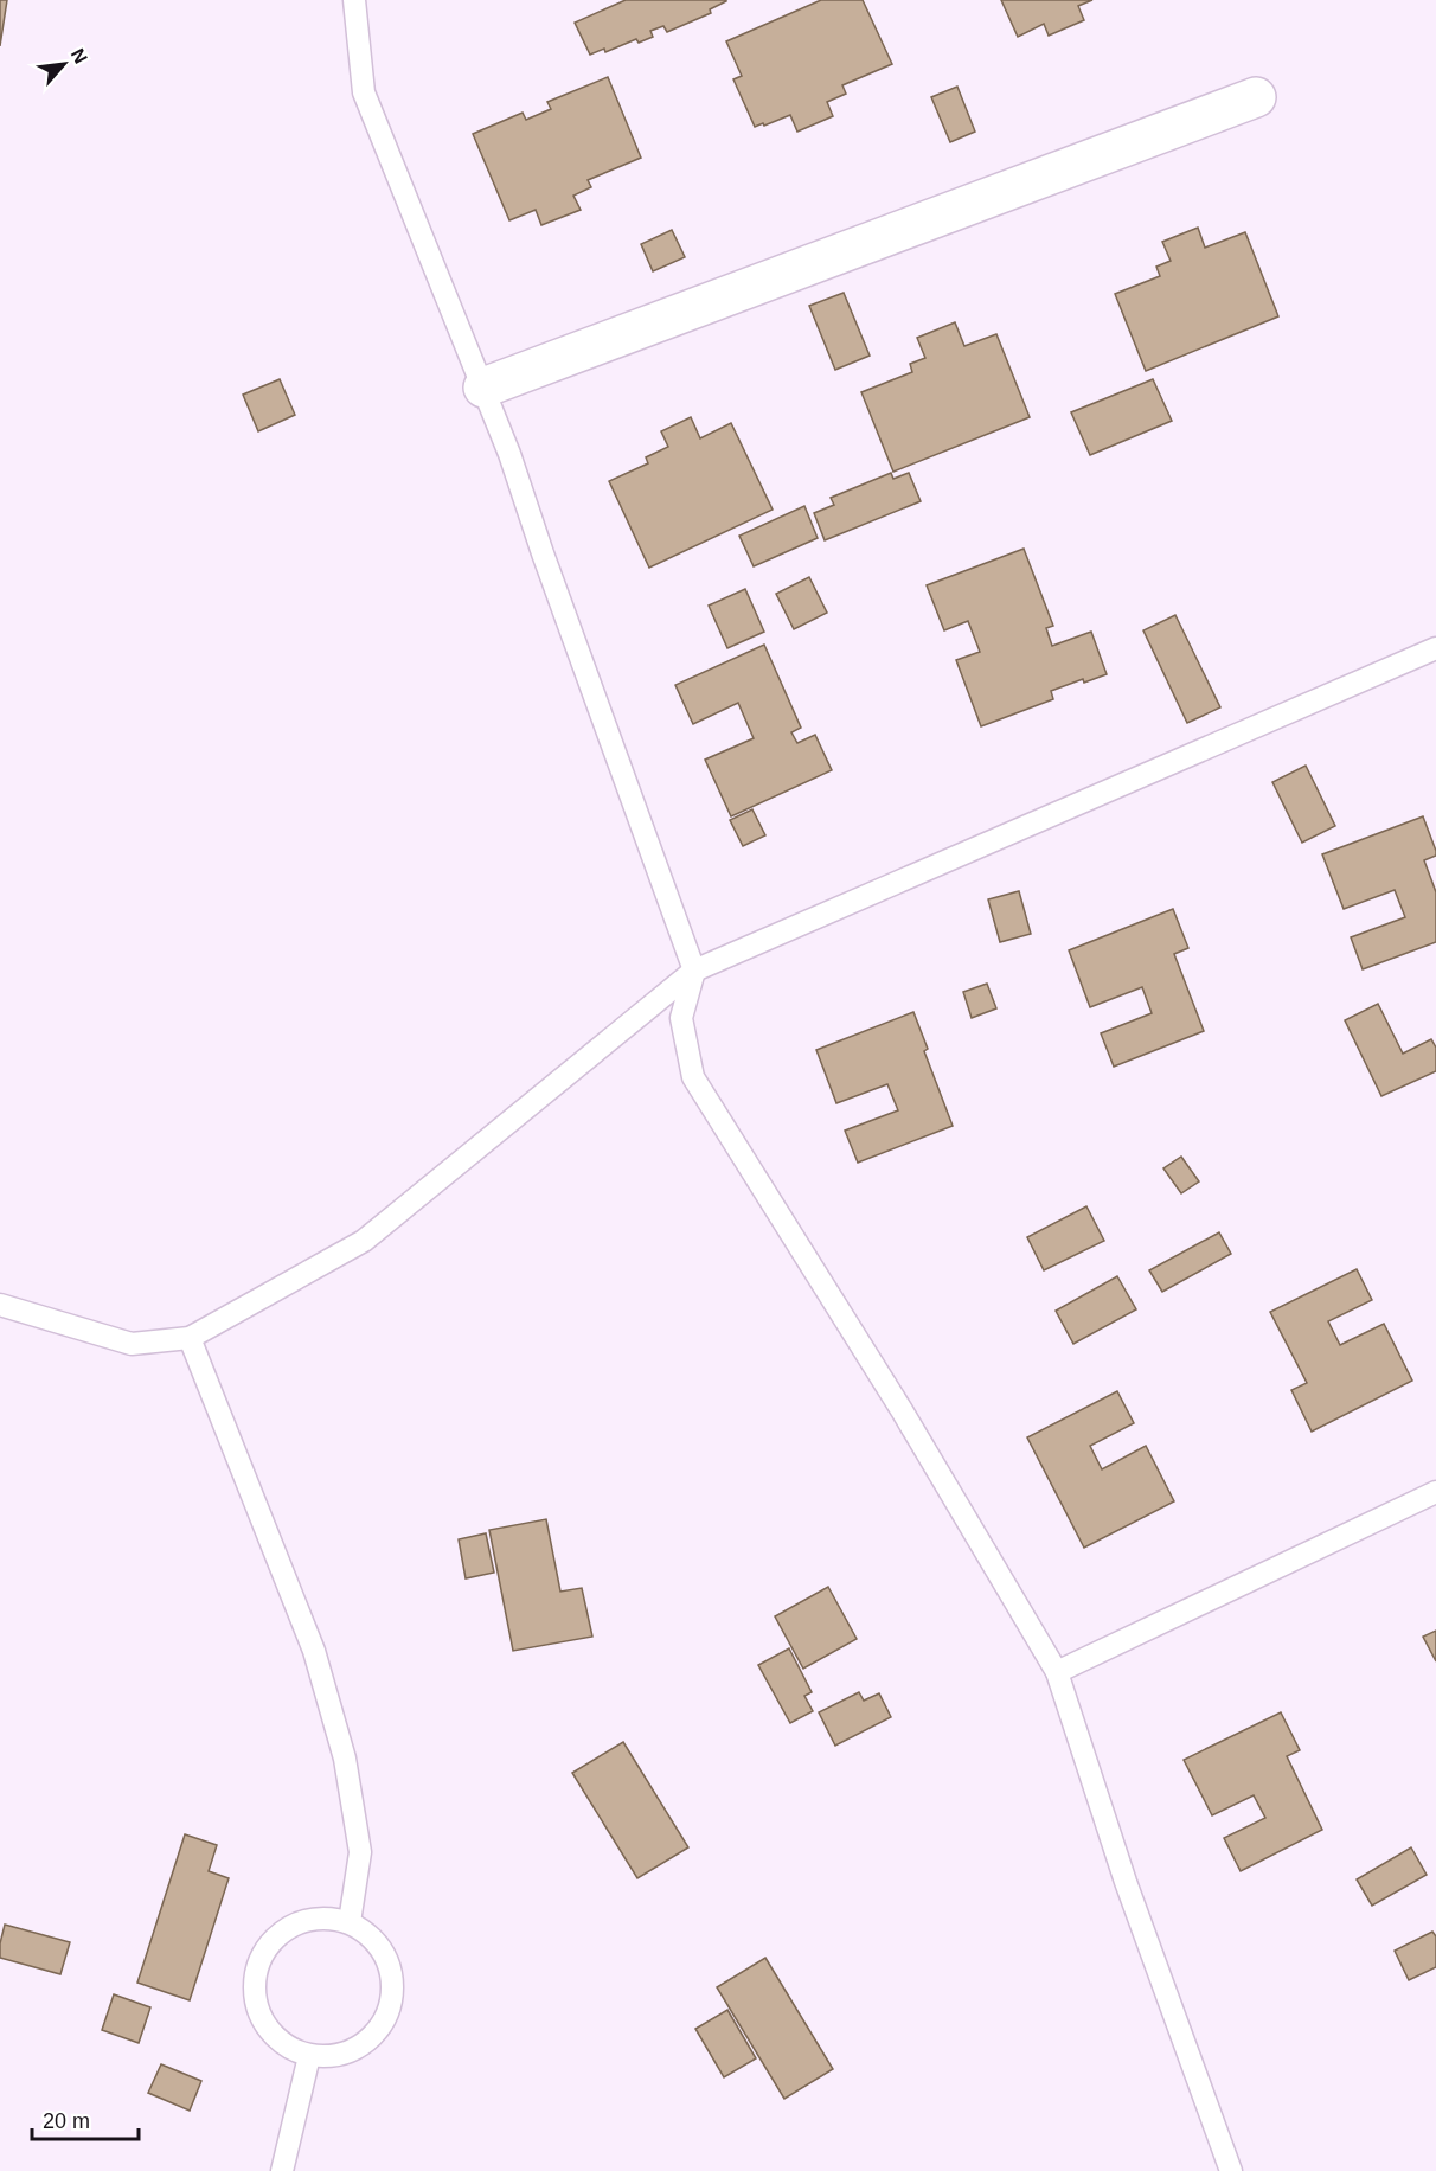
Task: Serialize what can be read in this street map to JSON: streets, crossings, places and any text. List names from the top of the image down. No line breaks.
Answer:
{"scale_bar":"20 m","north":"top right"}
